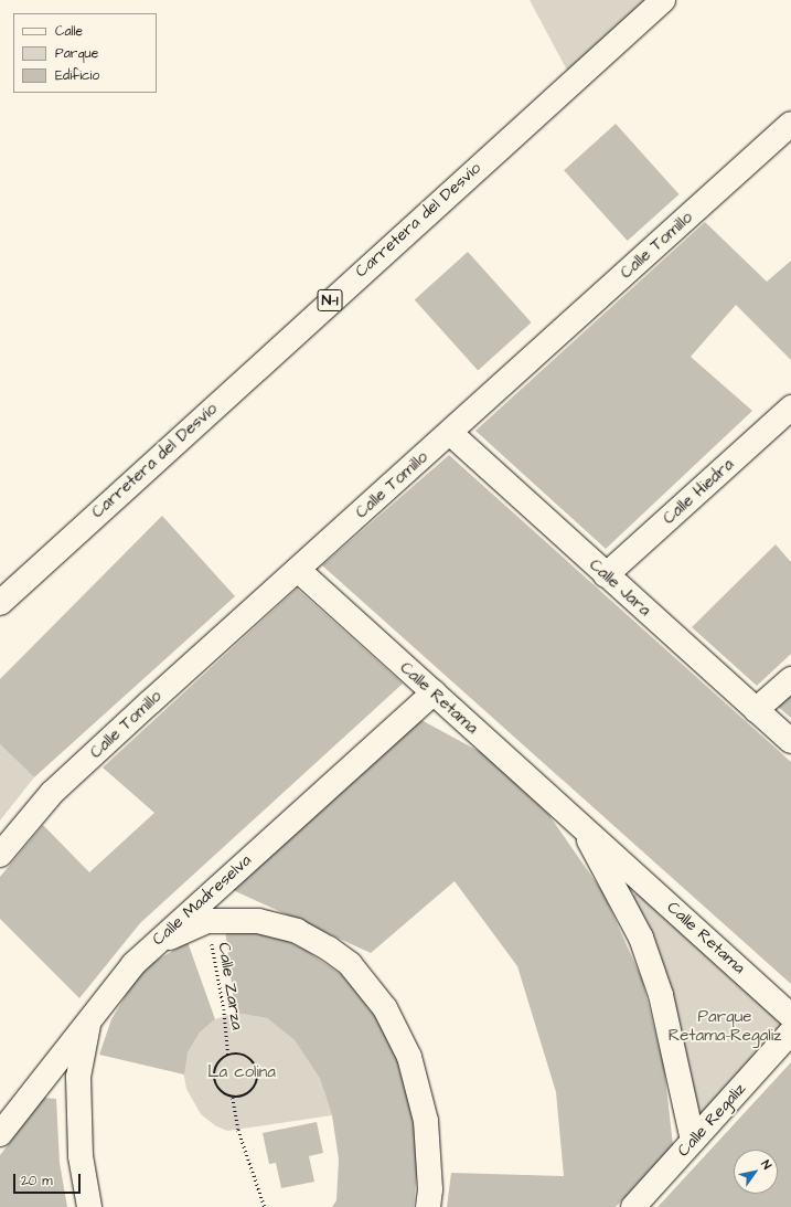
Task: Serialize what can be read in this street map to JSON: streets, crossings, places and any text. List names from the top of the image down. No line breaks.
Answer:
{"streets":{"main road":["Carretera del Desvío","Calle Tomillo","N-1","Calle Hiedra","Calle Jara","Calle Retama","Calle Madreselva","Calle Regaliz"],"path":["Calle Zarza"]},"crossings":[["Calle Tomillo","Calle Jara"],["Calle Tomillo","Calle Retama"],["Calle Hiedra","Calle Jara"],["Calle Retama","Calle Madreselva"],["Calle Retama","Calle Regaliz"]],"parks":["Parque Retama-Regaliz","La colina"],"legend":["Calle","Parque","Edificio"],"scale_bar":"20 m","north":"top right"}
